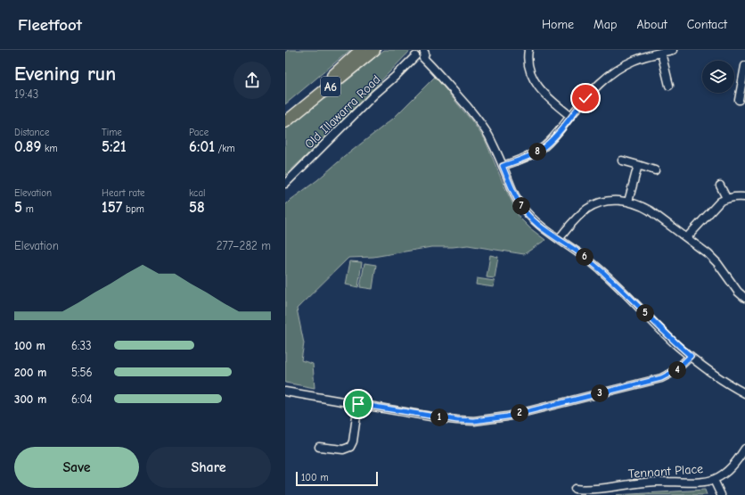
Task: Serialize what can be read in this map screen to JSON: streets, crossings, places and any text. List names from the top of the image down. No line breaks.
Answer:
{"streets":{"highway":["A6"],"street":["Old Illawarra Road","Tennant Place"]},"scale_bar":"100 m","page":{"header":"Fleetfoot","nav":["Home","Map","About","Contact"],"heading":["Evening run","19:43"],"stats":[["Distance","0.89 km"],["Time","5:21"],["Pace","6:01 /km"],["Elevation","5 m"],["Heart rate","157 bpm"],["kcal","58"]],"pins":["8","7","6","5","4","3","2","1"],"chart":["Elevation","277–282 m"],"list":[{"name":"100 m","note":"6:33"},{"name":"200 m","note":"5:56"},{"name":"300 m","note":"6:04"}],"buttons":["Save","Share"],"scale":"100 m"}}
